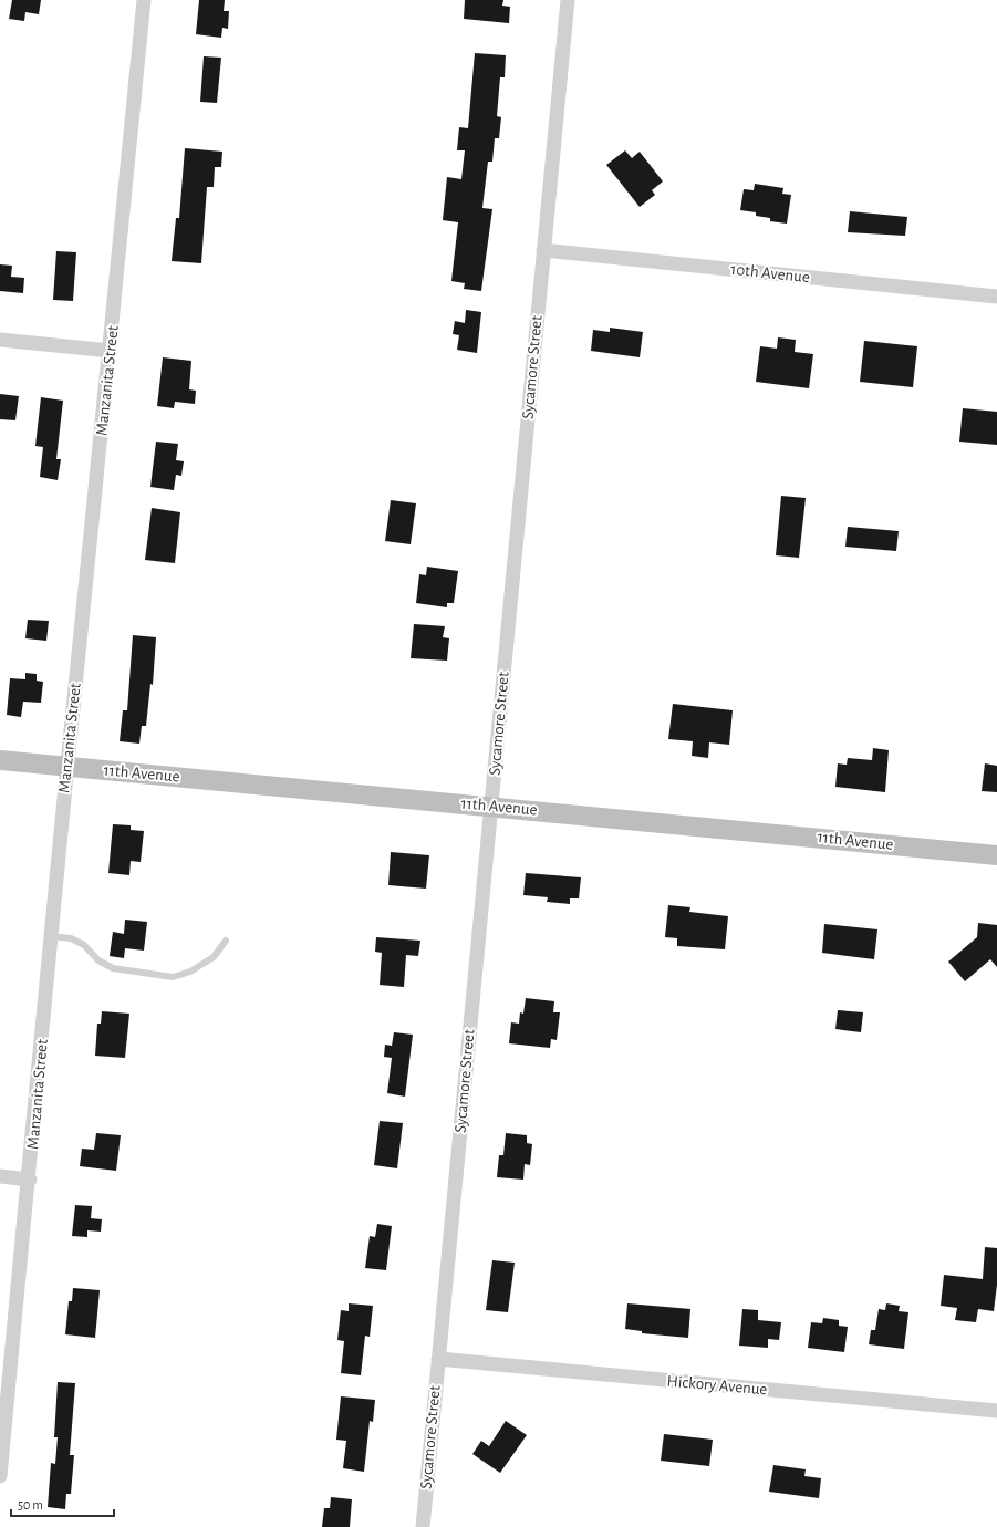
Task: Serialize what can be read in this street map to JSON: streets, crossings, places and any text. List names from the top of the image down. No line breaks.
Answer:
{"streets":{"main road":["11th Avenue"],"street":["10th Avenue","Sycamore Street","Manzanita Street","Hickory Avenue"]},"crossings":[["10th Avenue","Sycamore Street"],["Sycamore Street","11th Avenue"],["Sycamore Street","Hickory Avenue"],["Manzanita Street","11th Avenue"]],"scale_bar":"50 m"}
